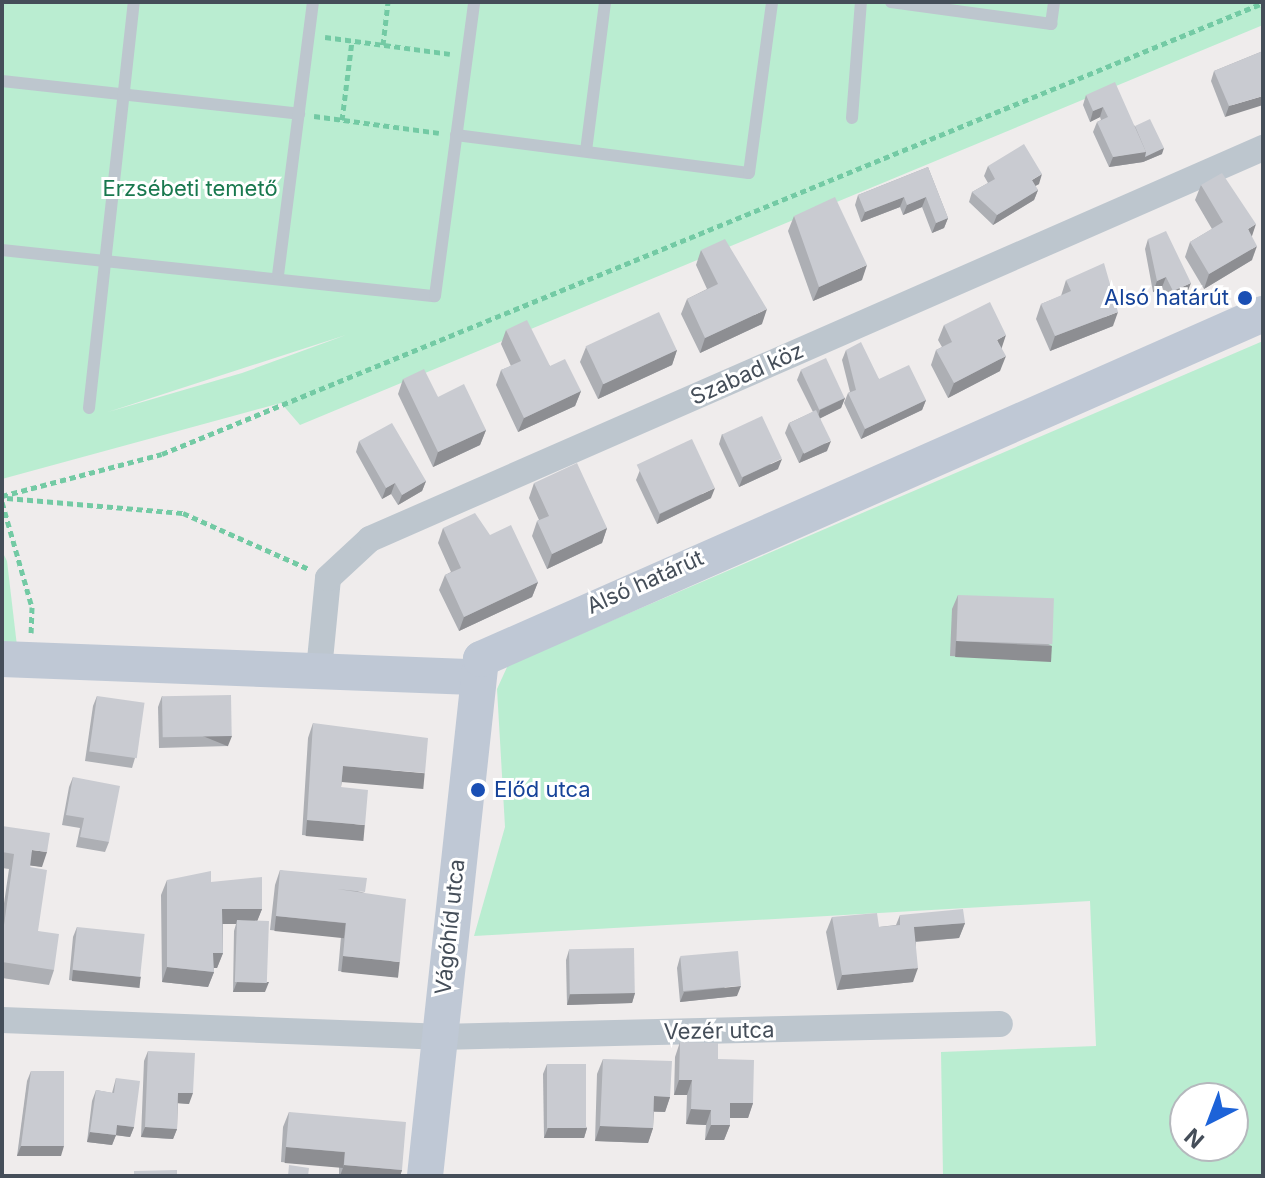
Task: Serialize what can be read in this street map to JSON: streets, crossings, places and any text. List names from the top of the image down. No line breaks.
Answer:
{"streets":{"street":["Szabad köz","Alsó határút","Vágóhíd utca","Vezér utca"]},"crossings":[["Alsó határút","Vágóhíd utca"],["Vágóhíd utca","Vezér utca"]],"parks":["Erzsébeti temető"],"places":["Alsó határút","Előd utca"],"north":"bottom left"}
